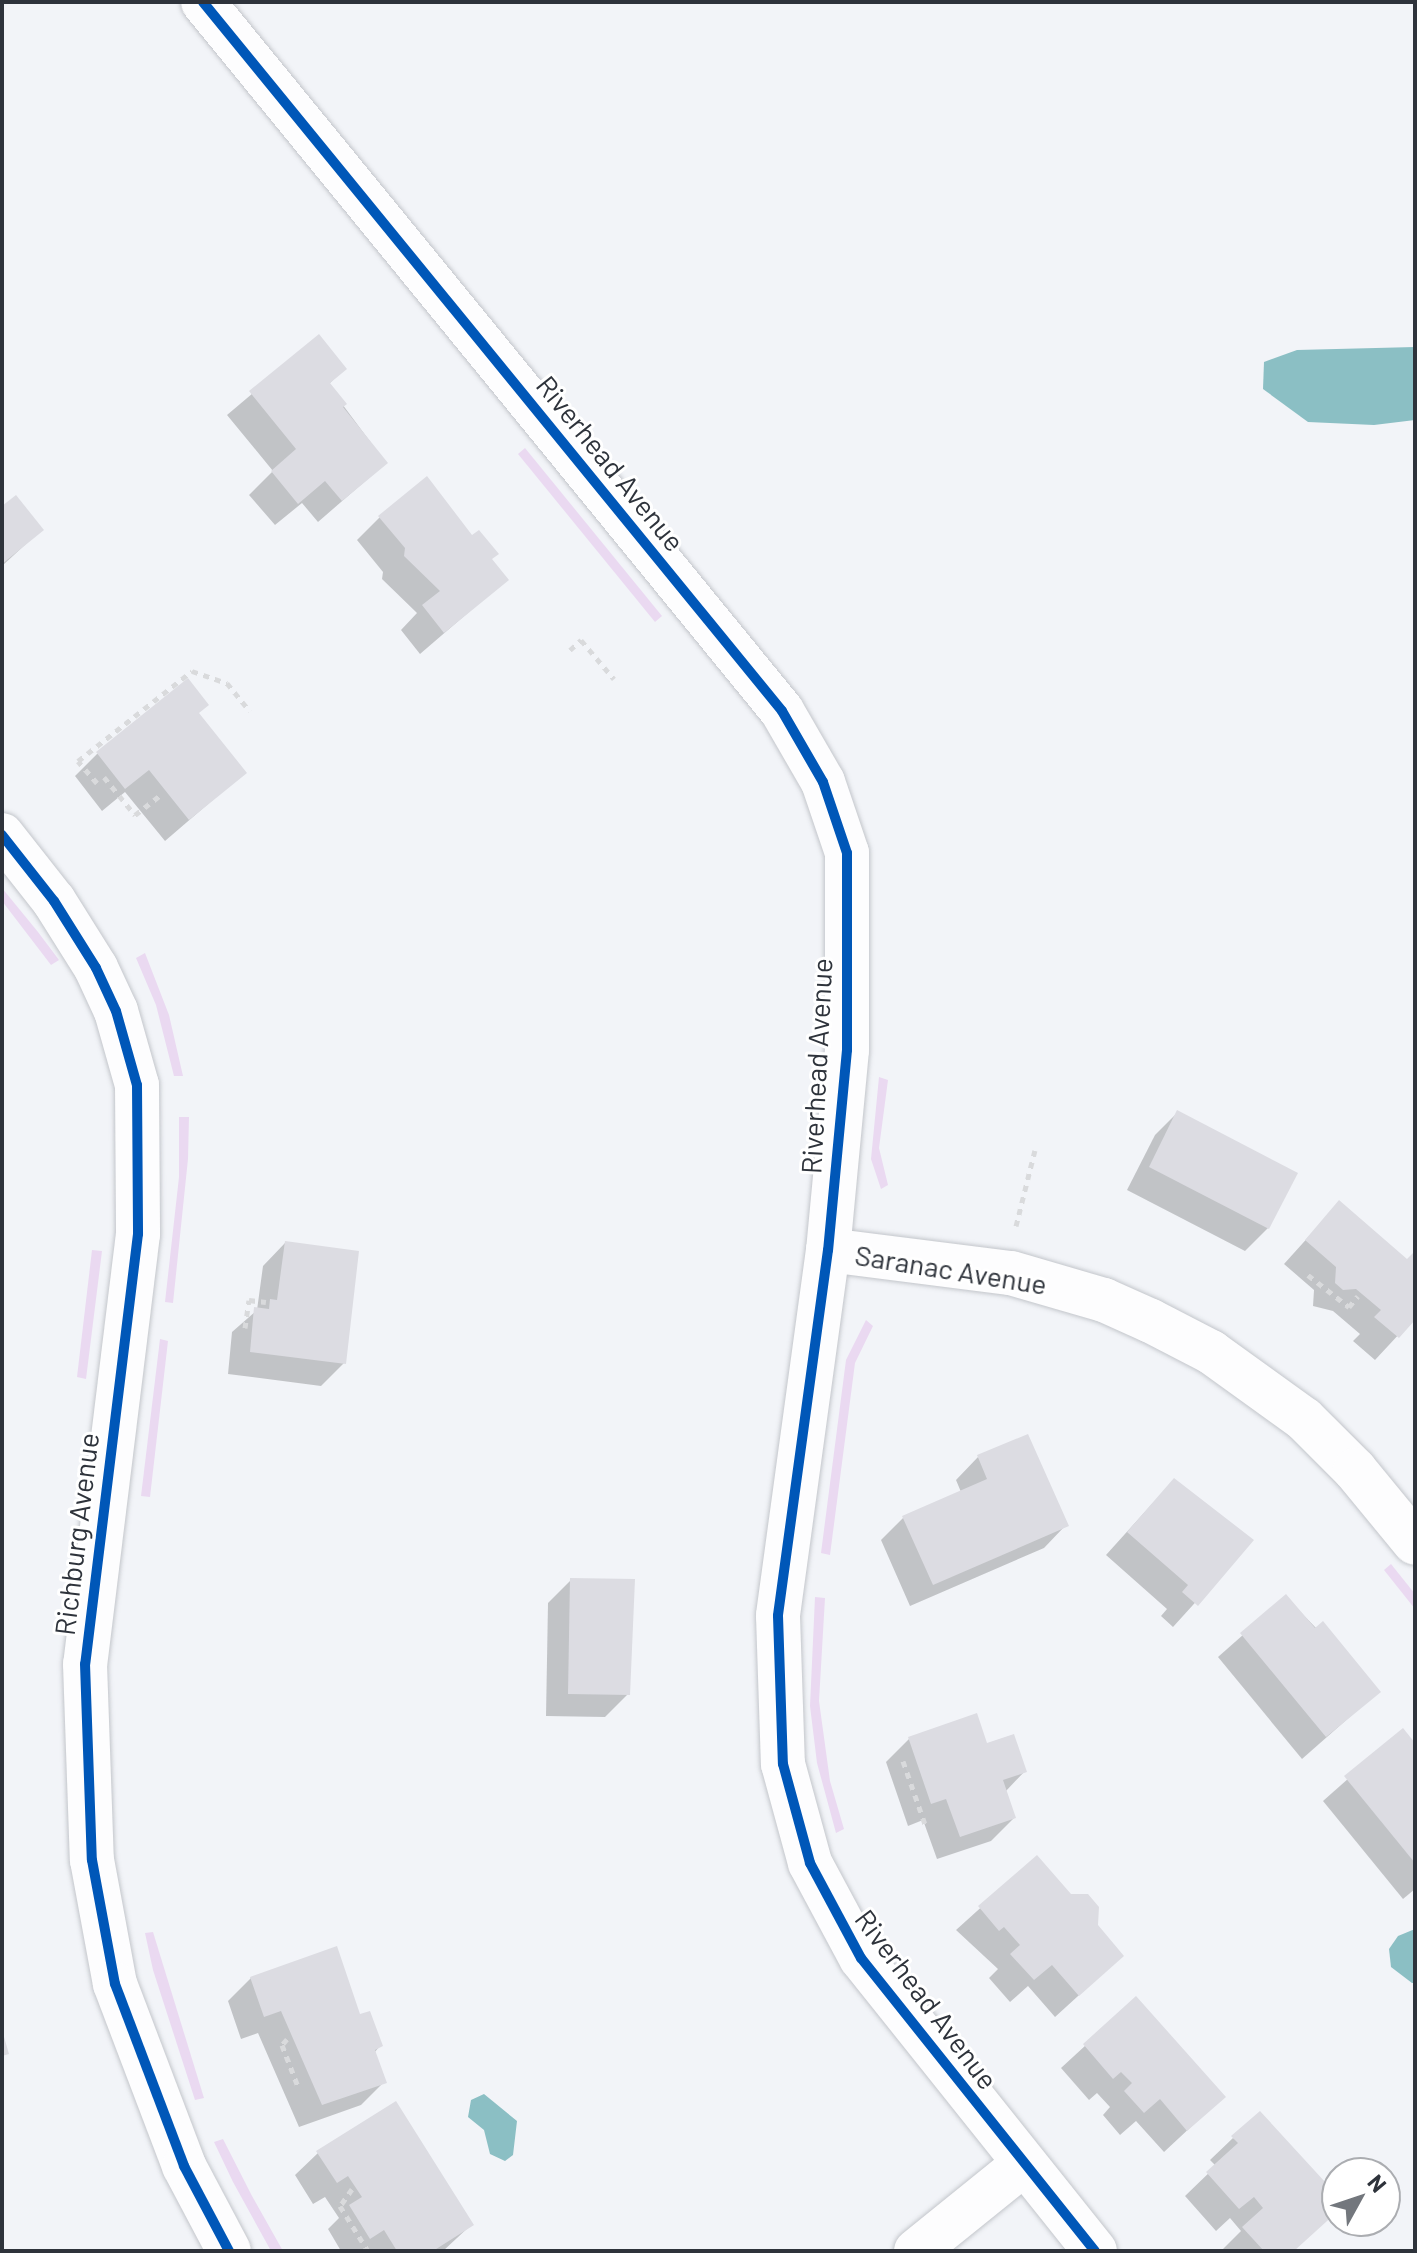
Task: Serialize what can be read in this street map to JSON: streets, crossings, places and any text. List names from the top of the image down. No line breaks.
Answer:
{"streets":{"street":["Riverhead Avenue","Saranac Avenue","Richburg Avenue"]},"crossings":[["Riverhead Avenue","Saranac Avenue"]],"north":"top right"}
